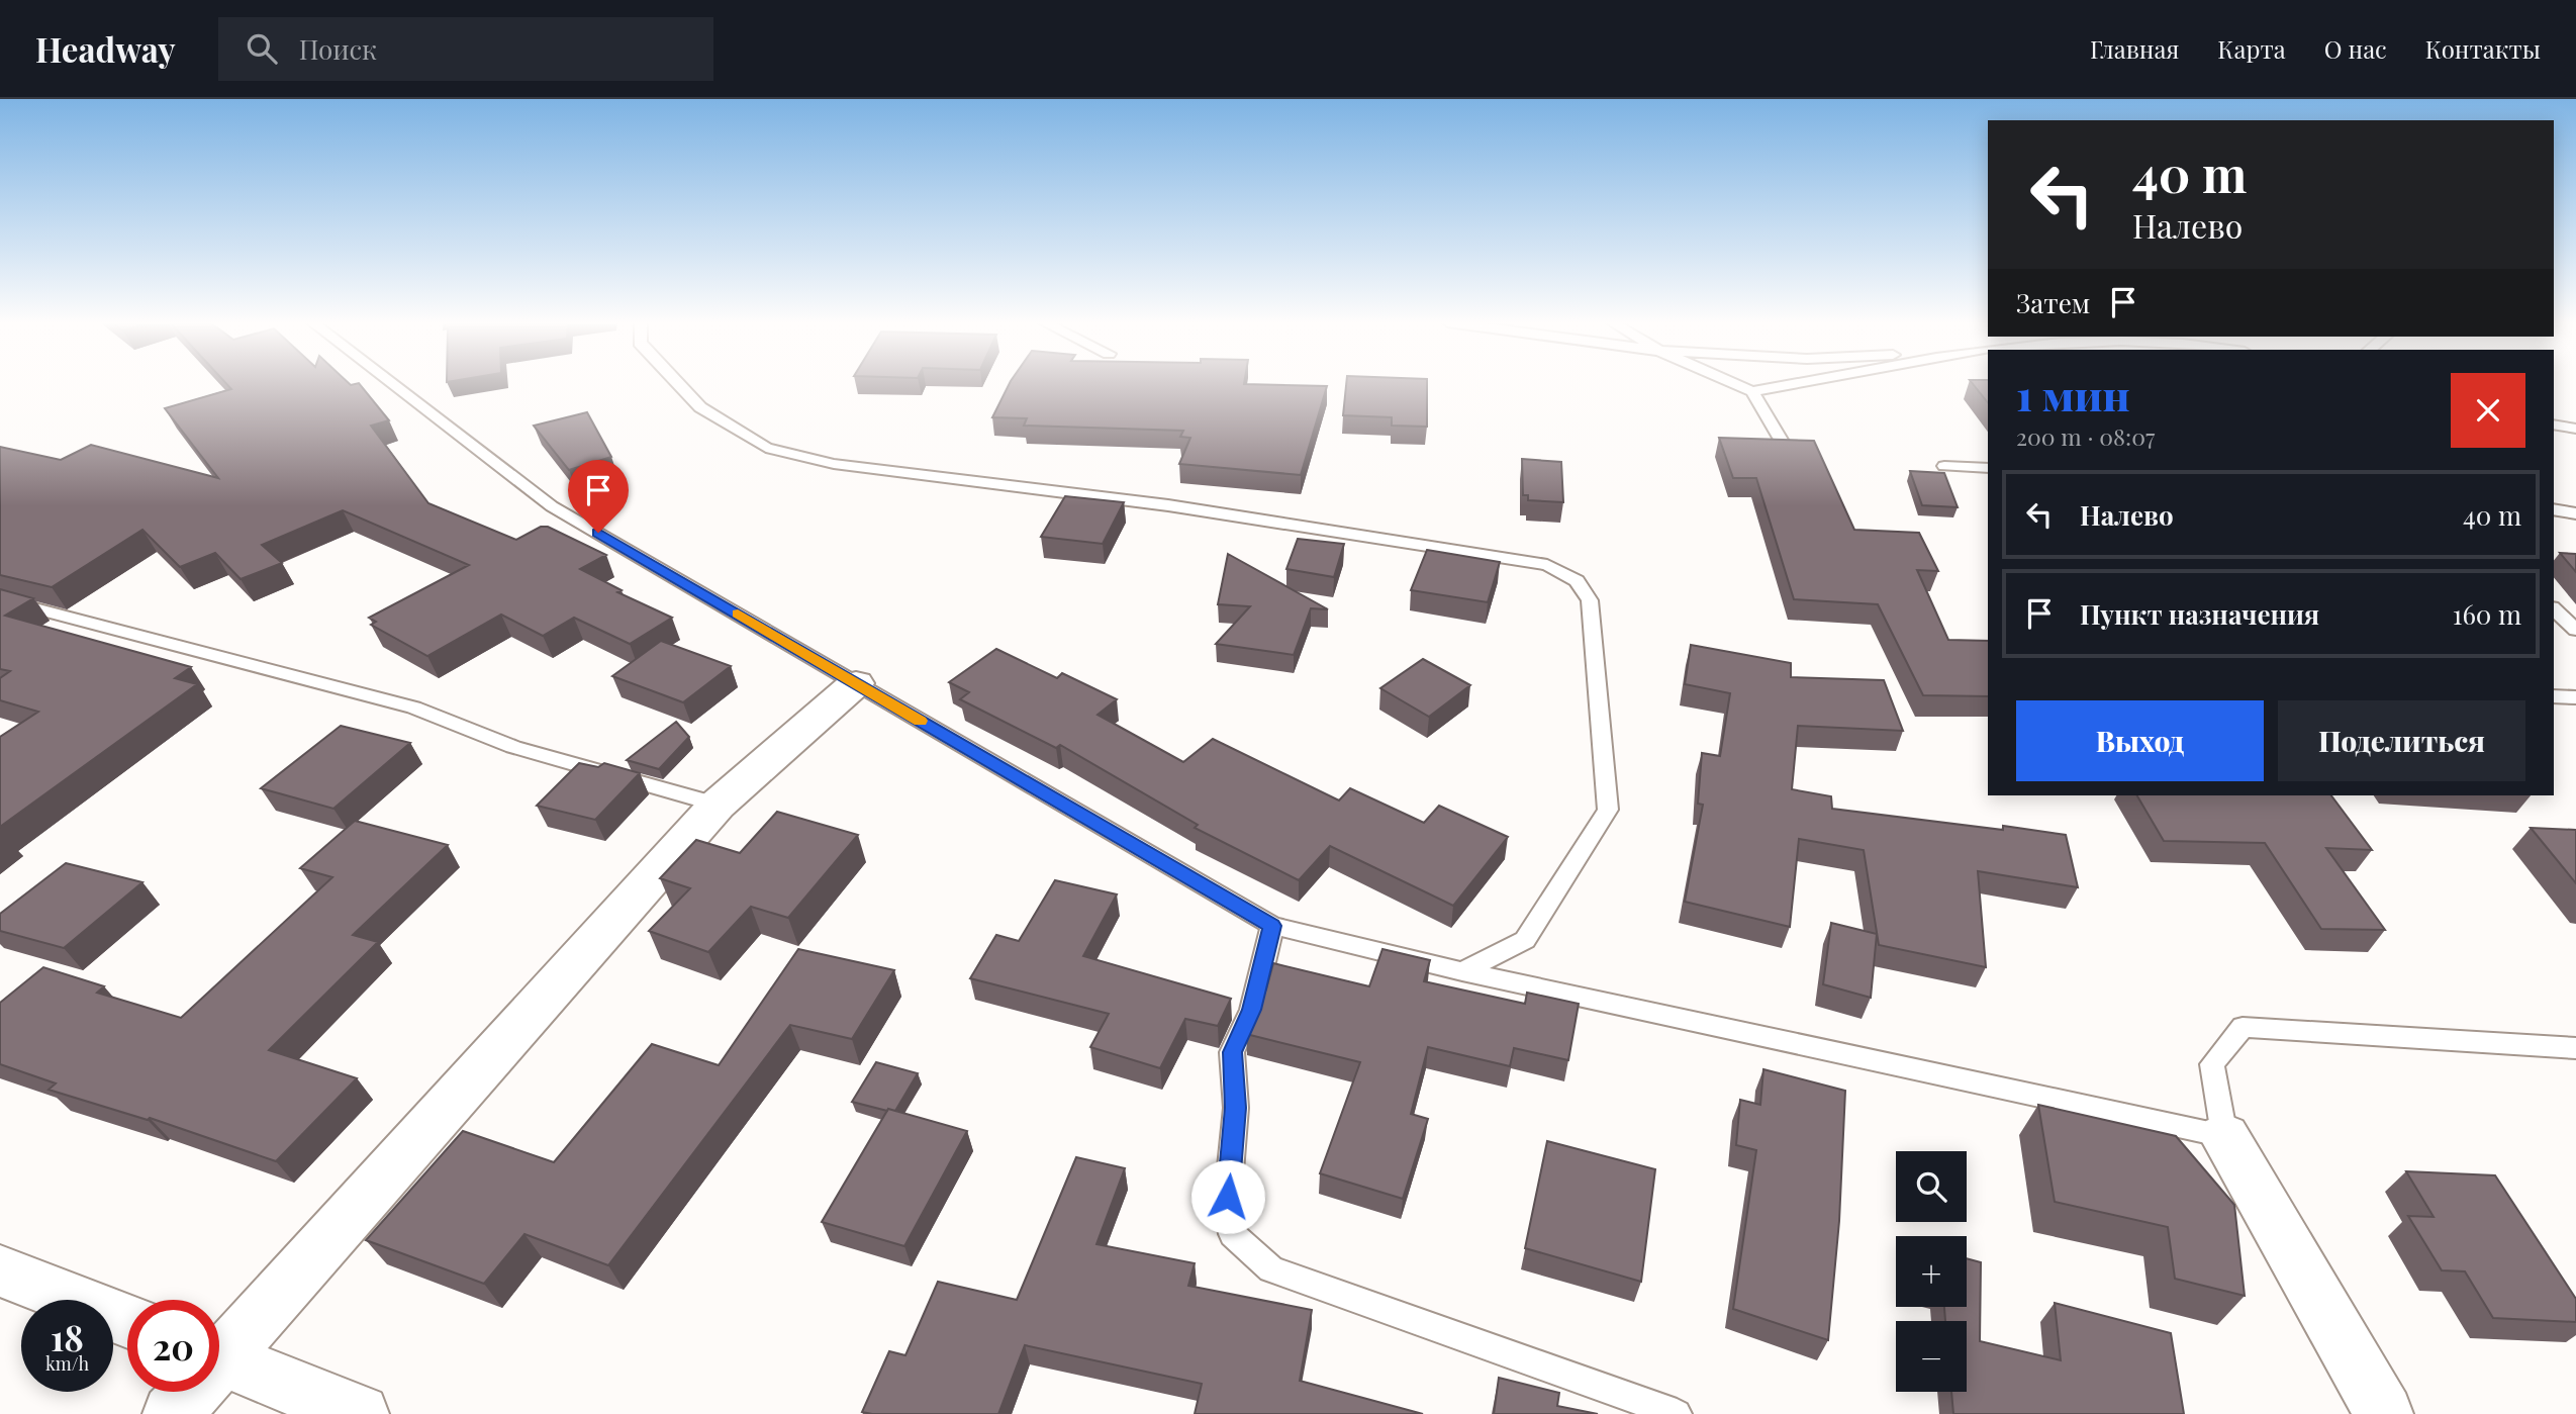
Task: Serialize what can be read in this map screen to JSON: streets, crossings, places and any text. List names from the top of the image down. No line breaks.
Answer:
{"page":{"header":"Headway","search":"Поиск","nav":["Главная","Карта","О нас","Контакты"],"turn":["40 m","Налево"],"then":"Затем","heading":["1 мин","200 m · 08:07"],"list":[{"name":"Налево","value":"40 m"},{"name":"Пункт назначения","value":"160 m"}],"buttons":["Выход","Поделиться"],"map_buttons":["+","−"],"speed":"18 km/h","limit":"20"}}
